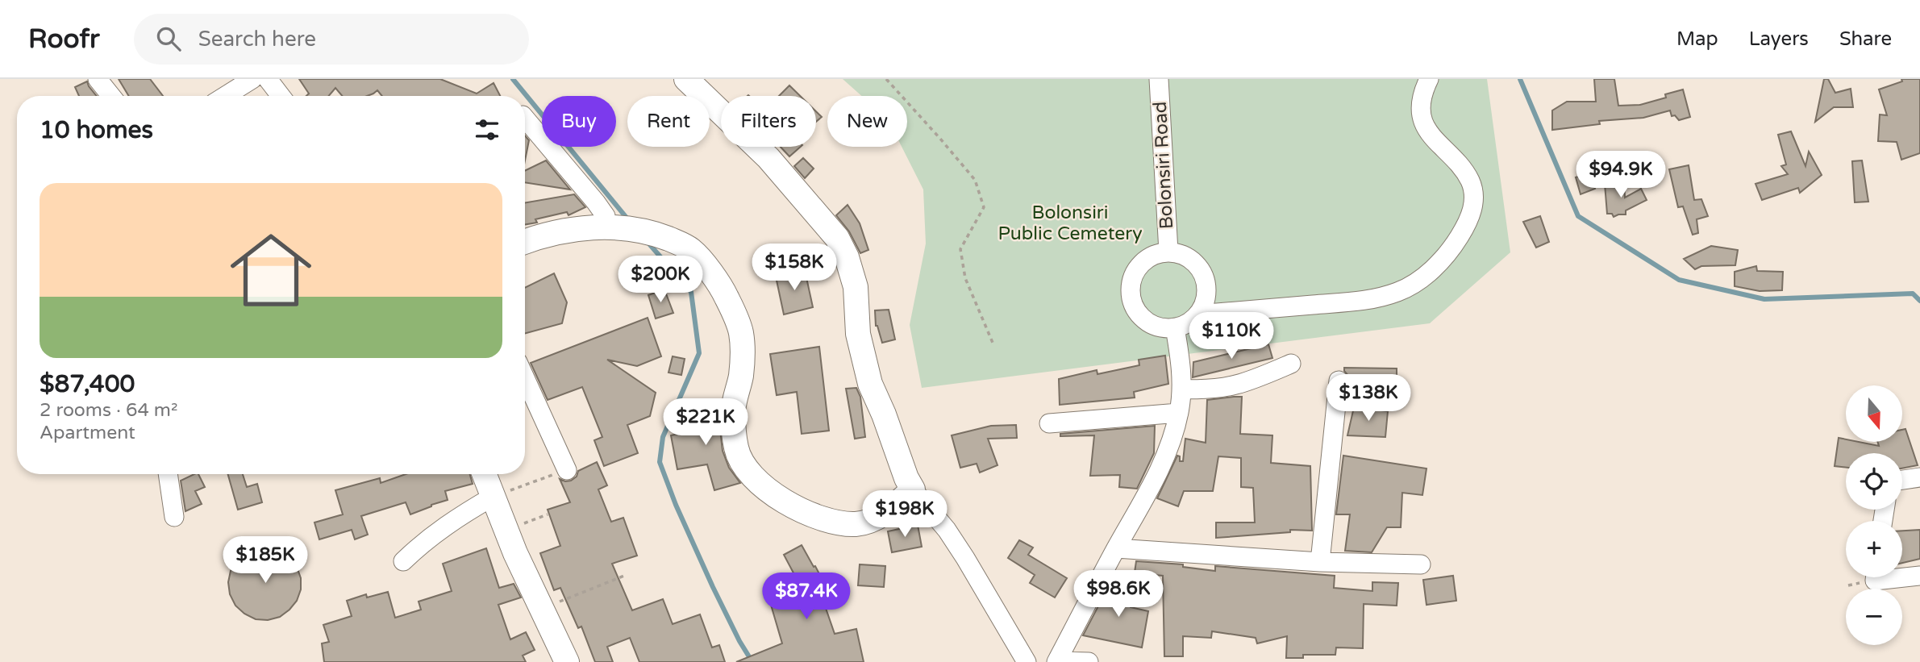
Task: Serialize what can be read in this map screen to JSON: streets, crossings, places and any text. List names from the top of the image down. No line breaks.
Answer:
{"streets":{"street":["Bolonsiri Road"]},"parks":["Bolonsiri Public Cemetery"],"north":"bottom","page":{"header":"Roofr","search":"Search here","nav":["Map","Layers","Share"],"chip":["Buy","Rent","Filters","New"],"heading":"10 homes","price":["$94.9K","$158K","$200K","$110K","$138K","$221K","$198K","$185K","$98.6K","$87.4K"],"list":[{"name":"$87,400","note":"2 rooms · 64 m² · Apartment"}],"map_buttons":["+","−"]}}
